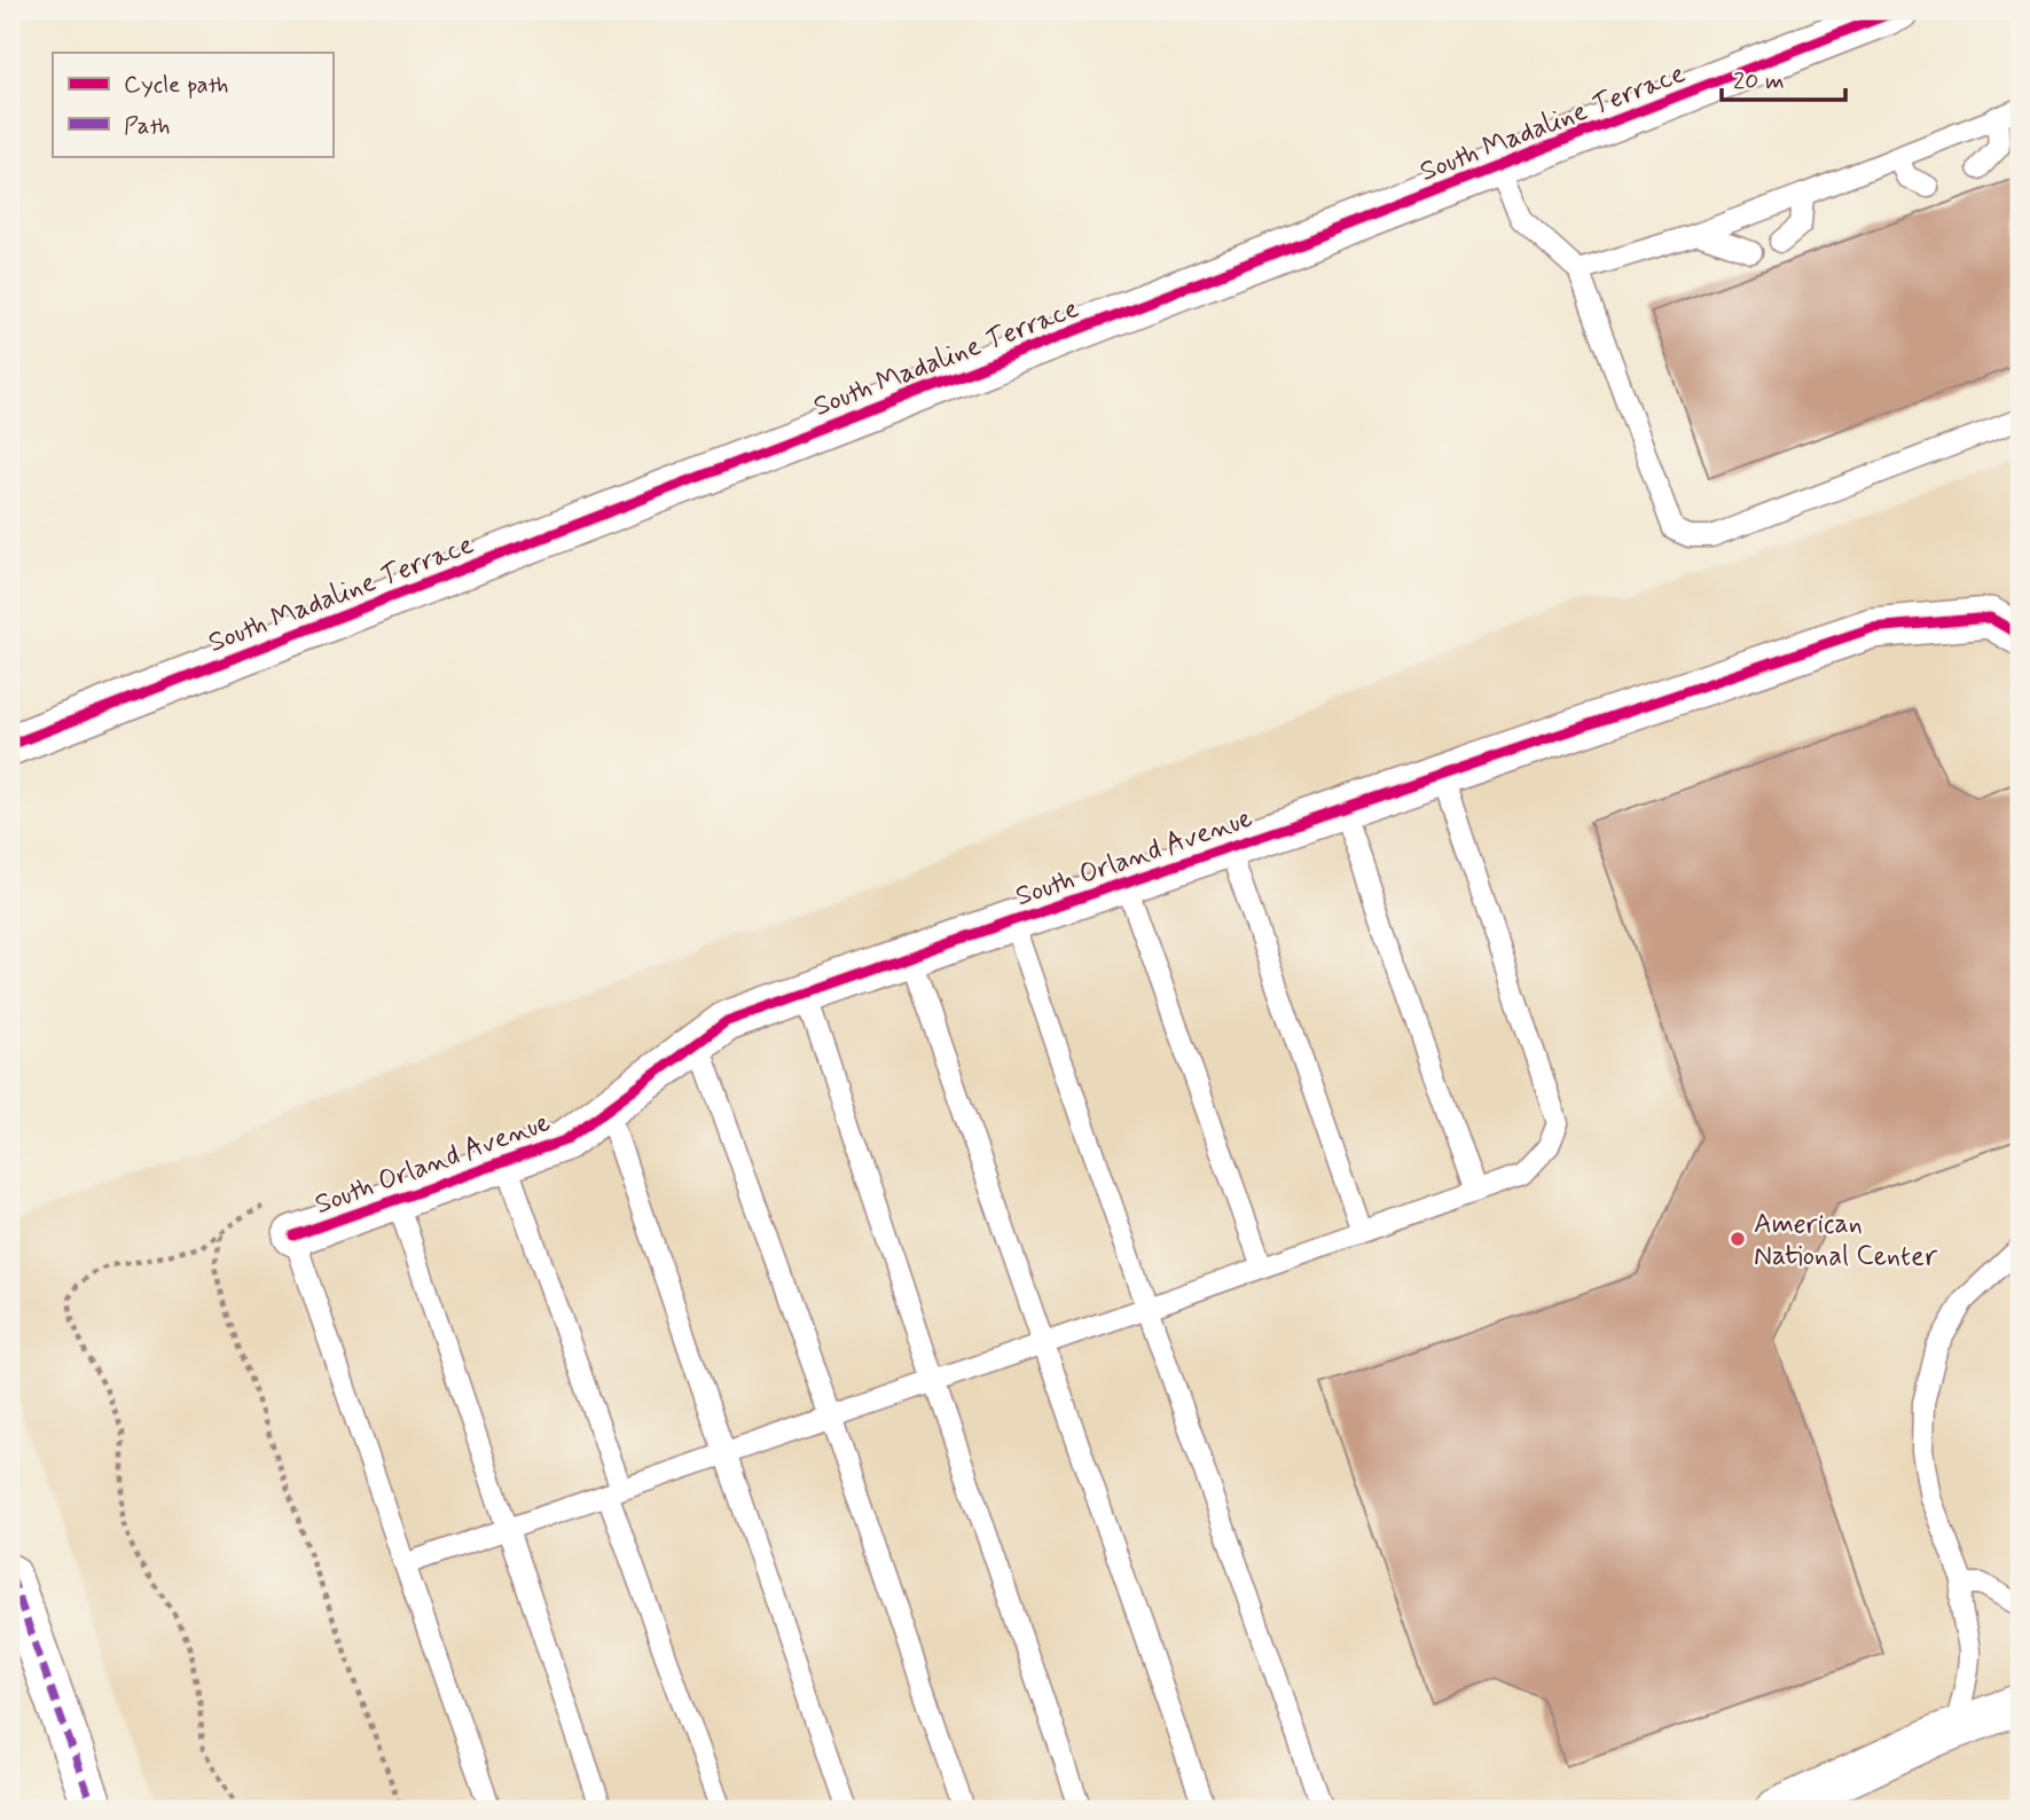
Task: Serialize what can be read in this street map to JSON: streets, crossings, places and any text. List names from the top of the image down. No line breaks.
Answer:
{"streets":{"street":["South Madaline Terrace","South Orland Avenue"]},"places":["American National Center"],"legend":["Cycle path","Path"],"scale_bar":"20 m"}
